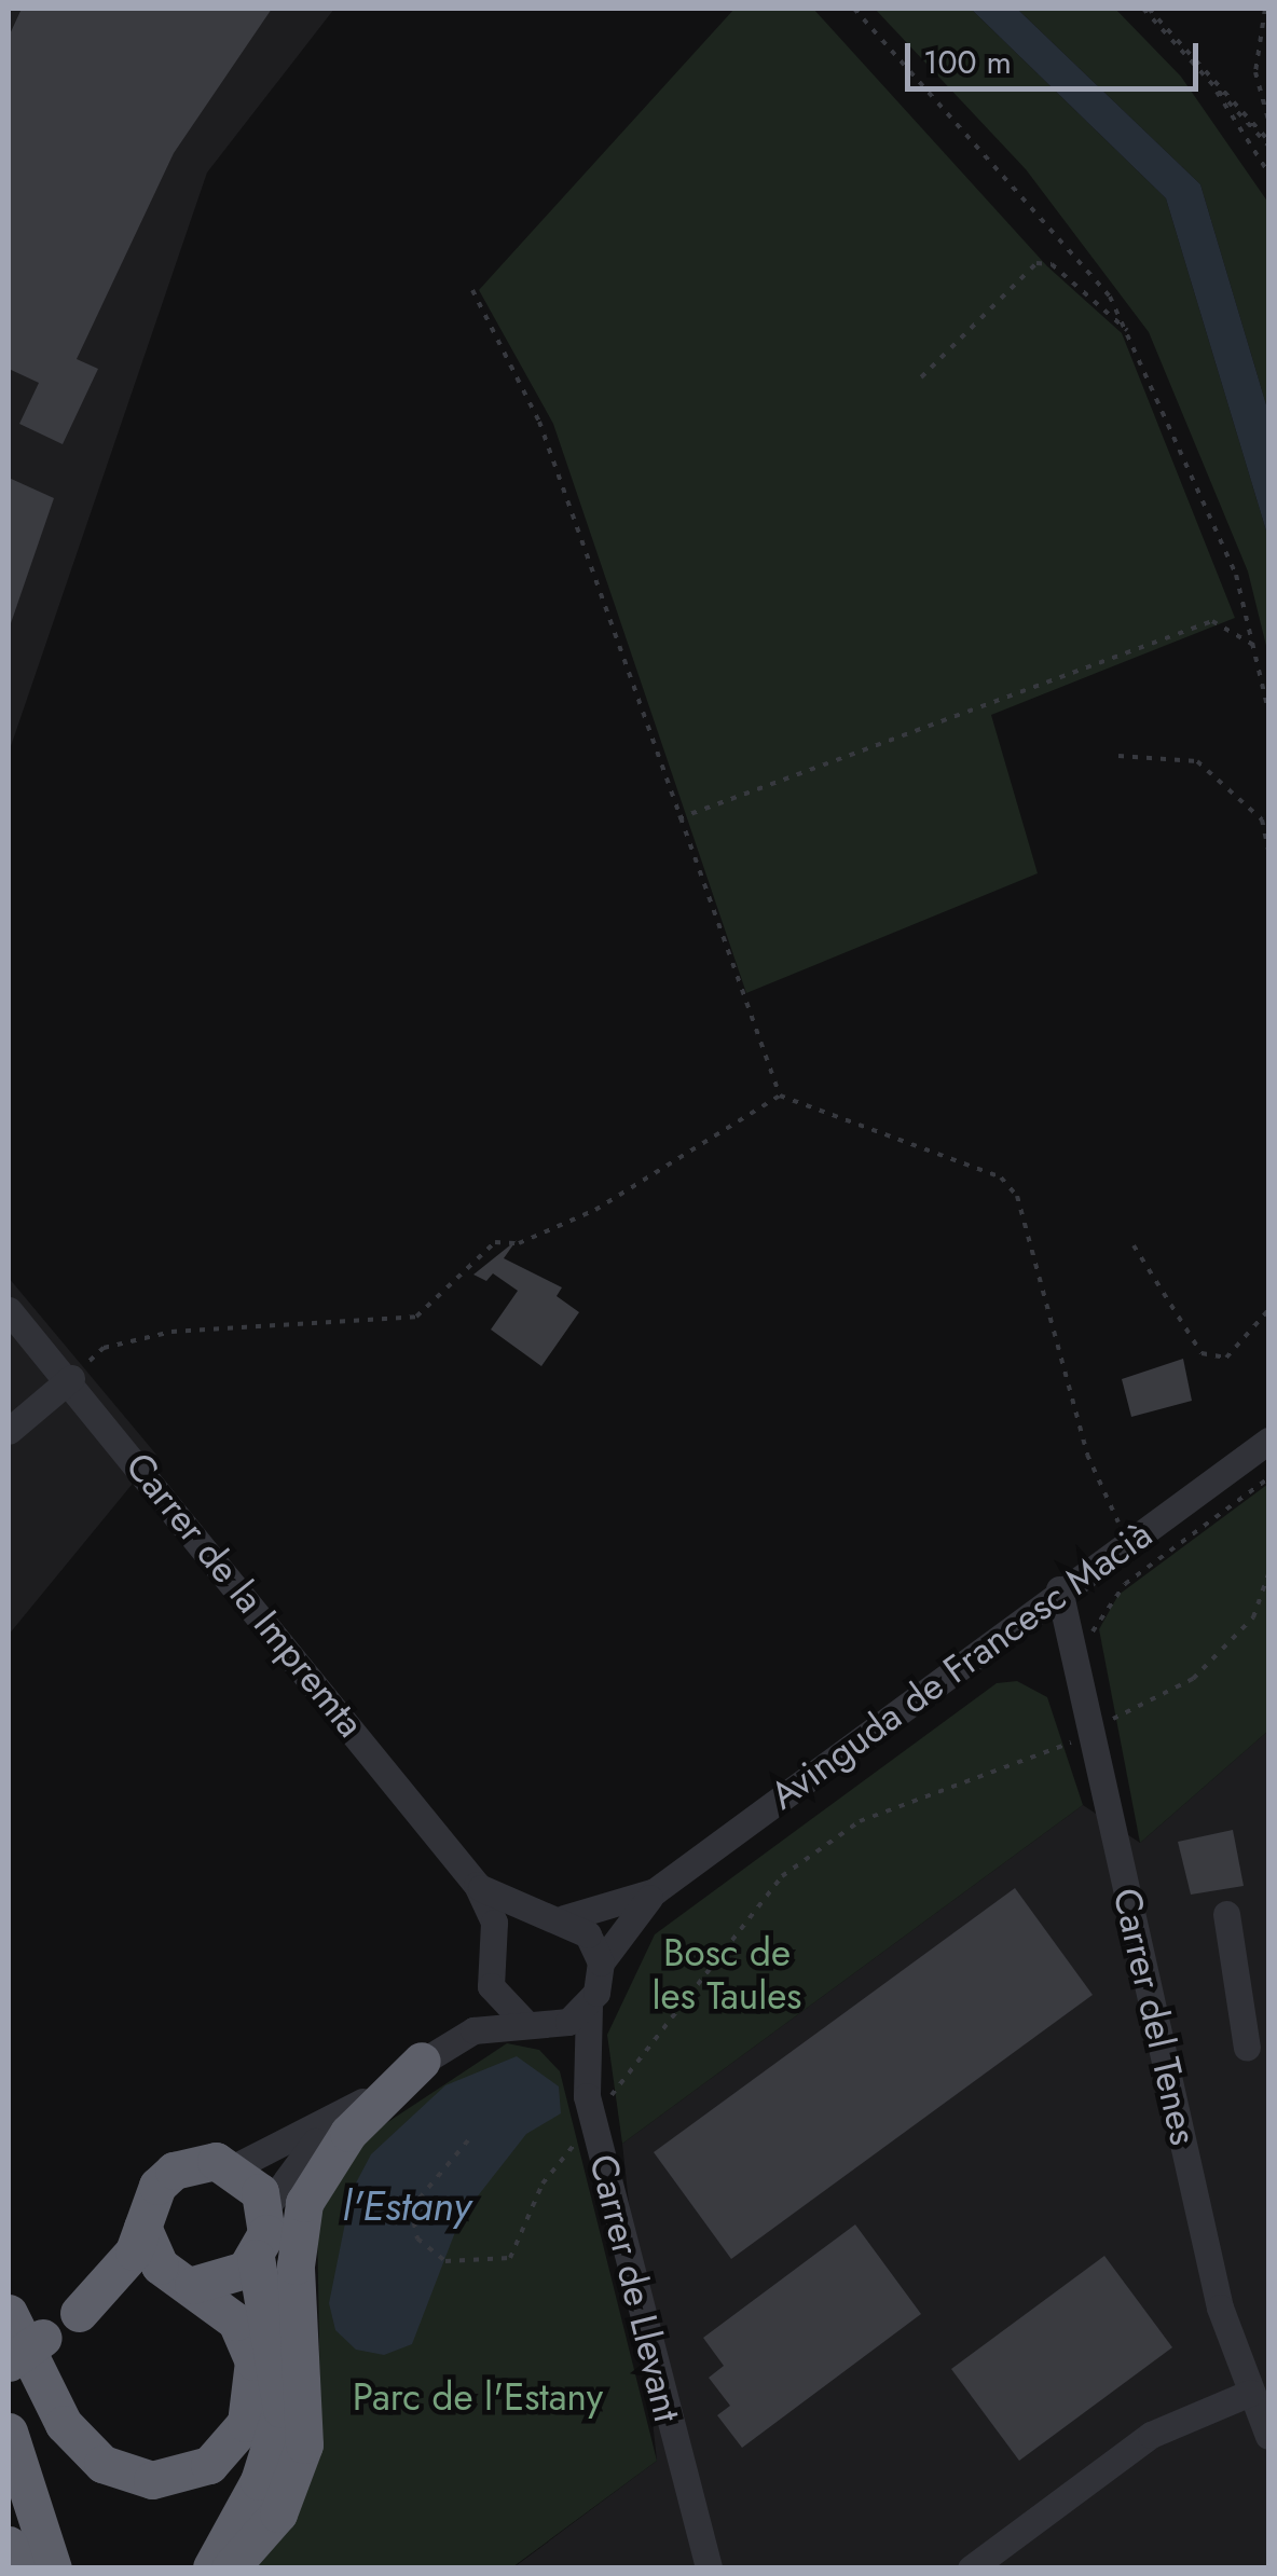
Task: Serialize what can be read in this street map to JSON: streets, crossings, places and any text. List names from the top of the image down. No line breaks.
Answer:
{"streets":{"street":["Carrer de la Impremta","Avinguda de Francesc Macià","Carrer del Tenes","Carrer de Llevant"]},"crossings":[["Avinguda de Francesc Macià","Carrer del Tenes"]],"water":["l'Estany"],"parks":["Bosc de les Taules","Parc de l'Estany"],"scale_bar":"100 m"}
